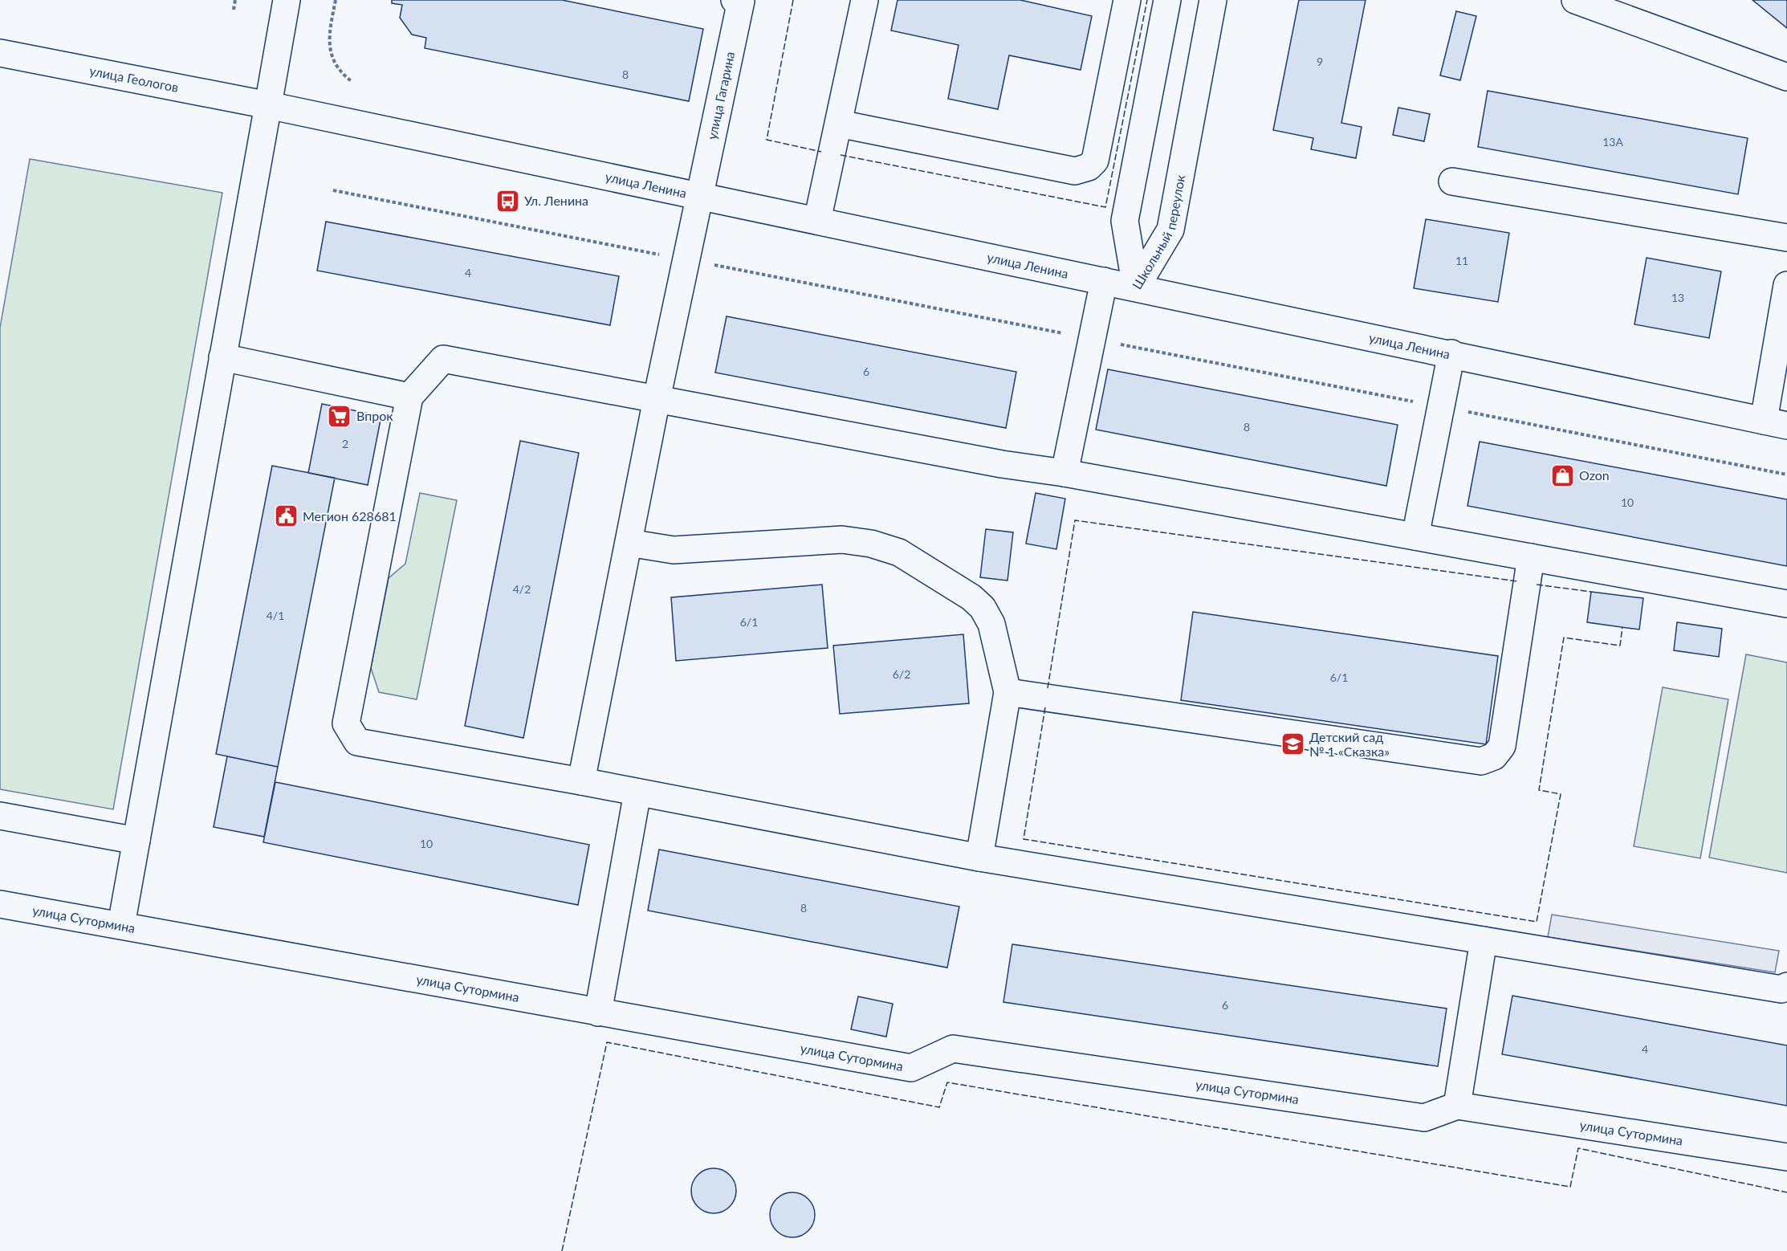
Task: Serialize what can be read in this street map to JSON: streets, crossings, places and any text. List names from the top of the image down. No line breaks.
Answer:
{"streets":{"main road":["улица Геологов","улица Гагарина","улица Ленина","Школьный переулок","улица Сутормина"]},"crossings":[["улица Геологов","улица Ленина"],["улица Гагарина","улица Ленина"],["улица Ленина","Школьный переулок"]],"places":{"bus stop":["Ул. Ленина"],"supermarket":["Впрок"],"shop":["Ozon"],"public building":["Мегион 628681"],"school or university":["Детский сад № 1 «Сказка»"]},"house_numbers":["9","8","13А","11","4","13","6","8","2","10","4/2","4/1","6/1","6/2","6/1","10","8","6","4"]}
